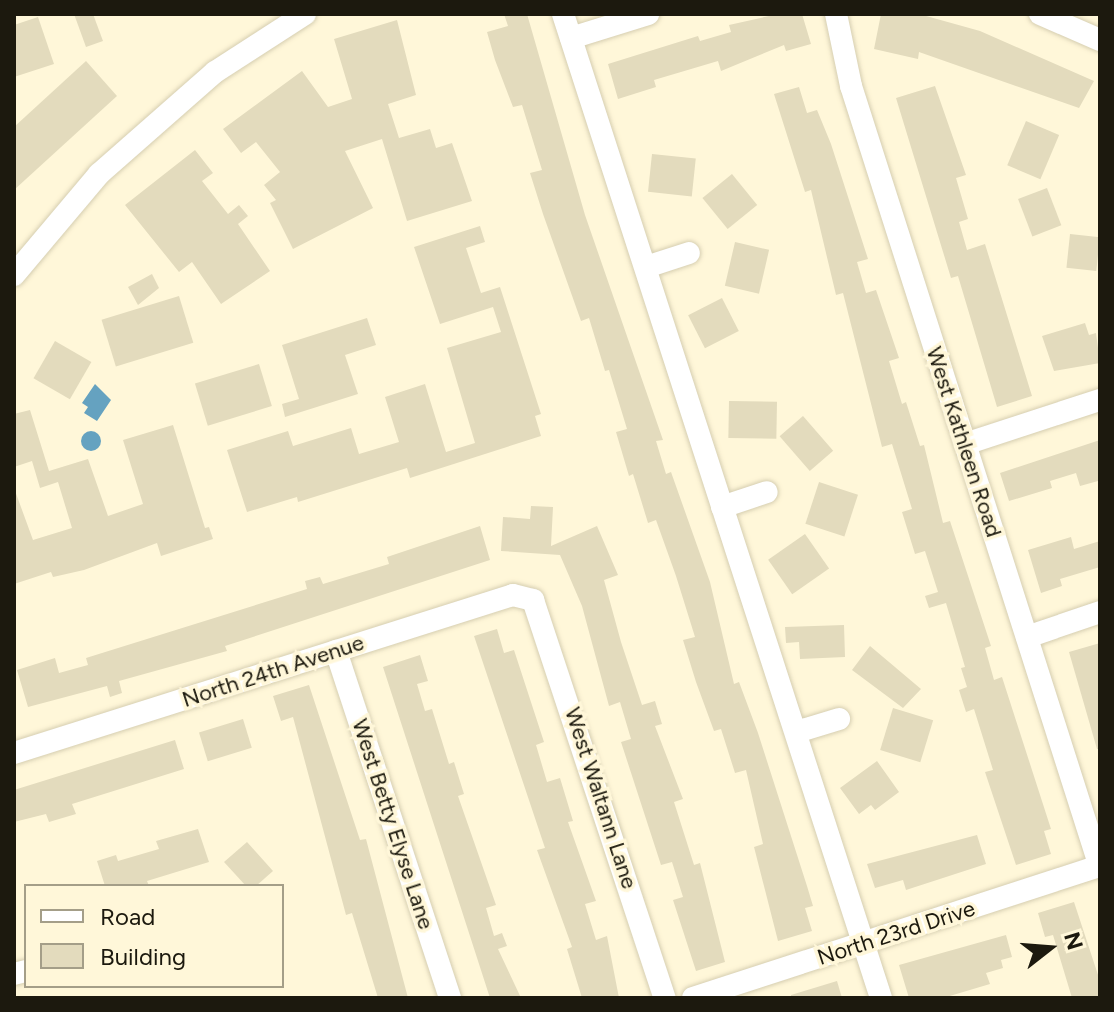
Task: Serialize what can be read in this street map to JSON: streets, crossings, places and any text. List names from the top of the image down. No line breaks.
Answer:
{"streets":{"street":["West Kathleen Road","North 24th Avenue","West Waltann Lane","West Betty Elyse Lane","North 23rd Drive"]},"crossings":[["West Kathleen Road","North 23rd Drive"],["North 24th Avenue","West Waltann Lane"],["North 24th Avenue","West Betty Elyse Lane"]],"legend":["Road","Building"],"north":"right"}
